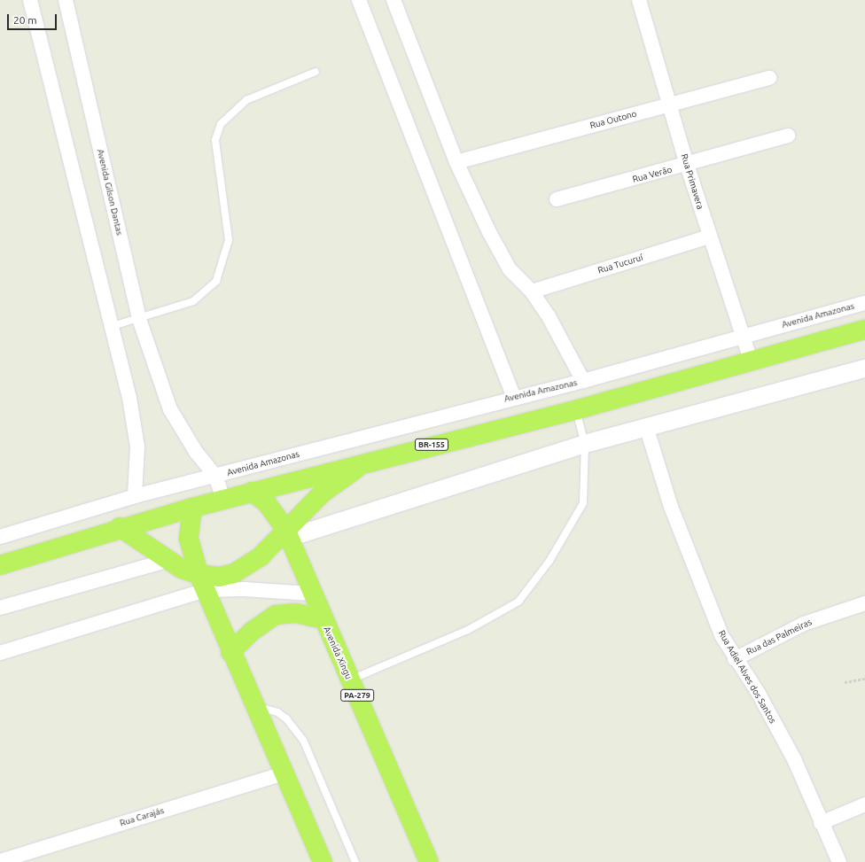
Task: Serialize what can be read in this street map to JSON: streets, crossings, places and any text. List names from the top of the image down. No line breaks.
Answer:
{"streets":{"main road":["BR-155","Avenida Xingu","PA-279"],"street":["Rua Outono","Rua Verão","Rua Primavera","Avenida Gilson Dantas","Rua Tucuruí","Avenida Amazonas","Rua das Palmeiras","Rua Adiel Alves dos Santos","Rua Carajás"]},"crossings":[["Rua Outono","Rua Primavera"],["Rua Verão","Rua Primavera"],["Rua Primavera","Rua Tucuruí"],["Rua Primavera","Avenida Amazonas"],["Rua Primavera","BR-155"],["Avenida Gilson Dantas","Avenida Amazonas"],["Avenida Gilson Dantas","BR-155"],["BR-155","Avenida Xingu"],["Rua das Palmeiras","Rua Adiel Alves dos Santos"]],"scale_bar":"20 m"}
